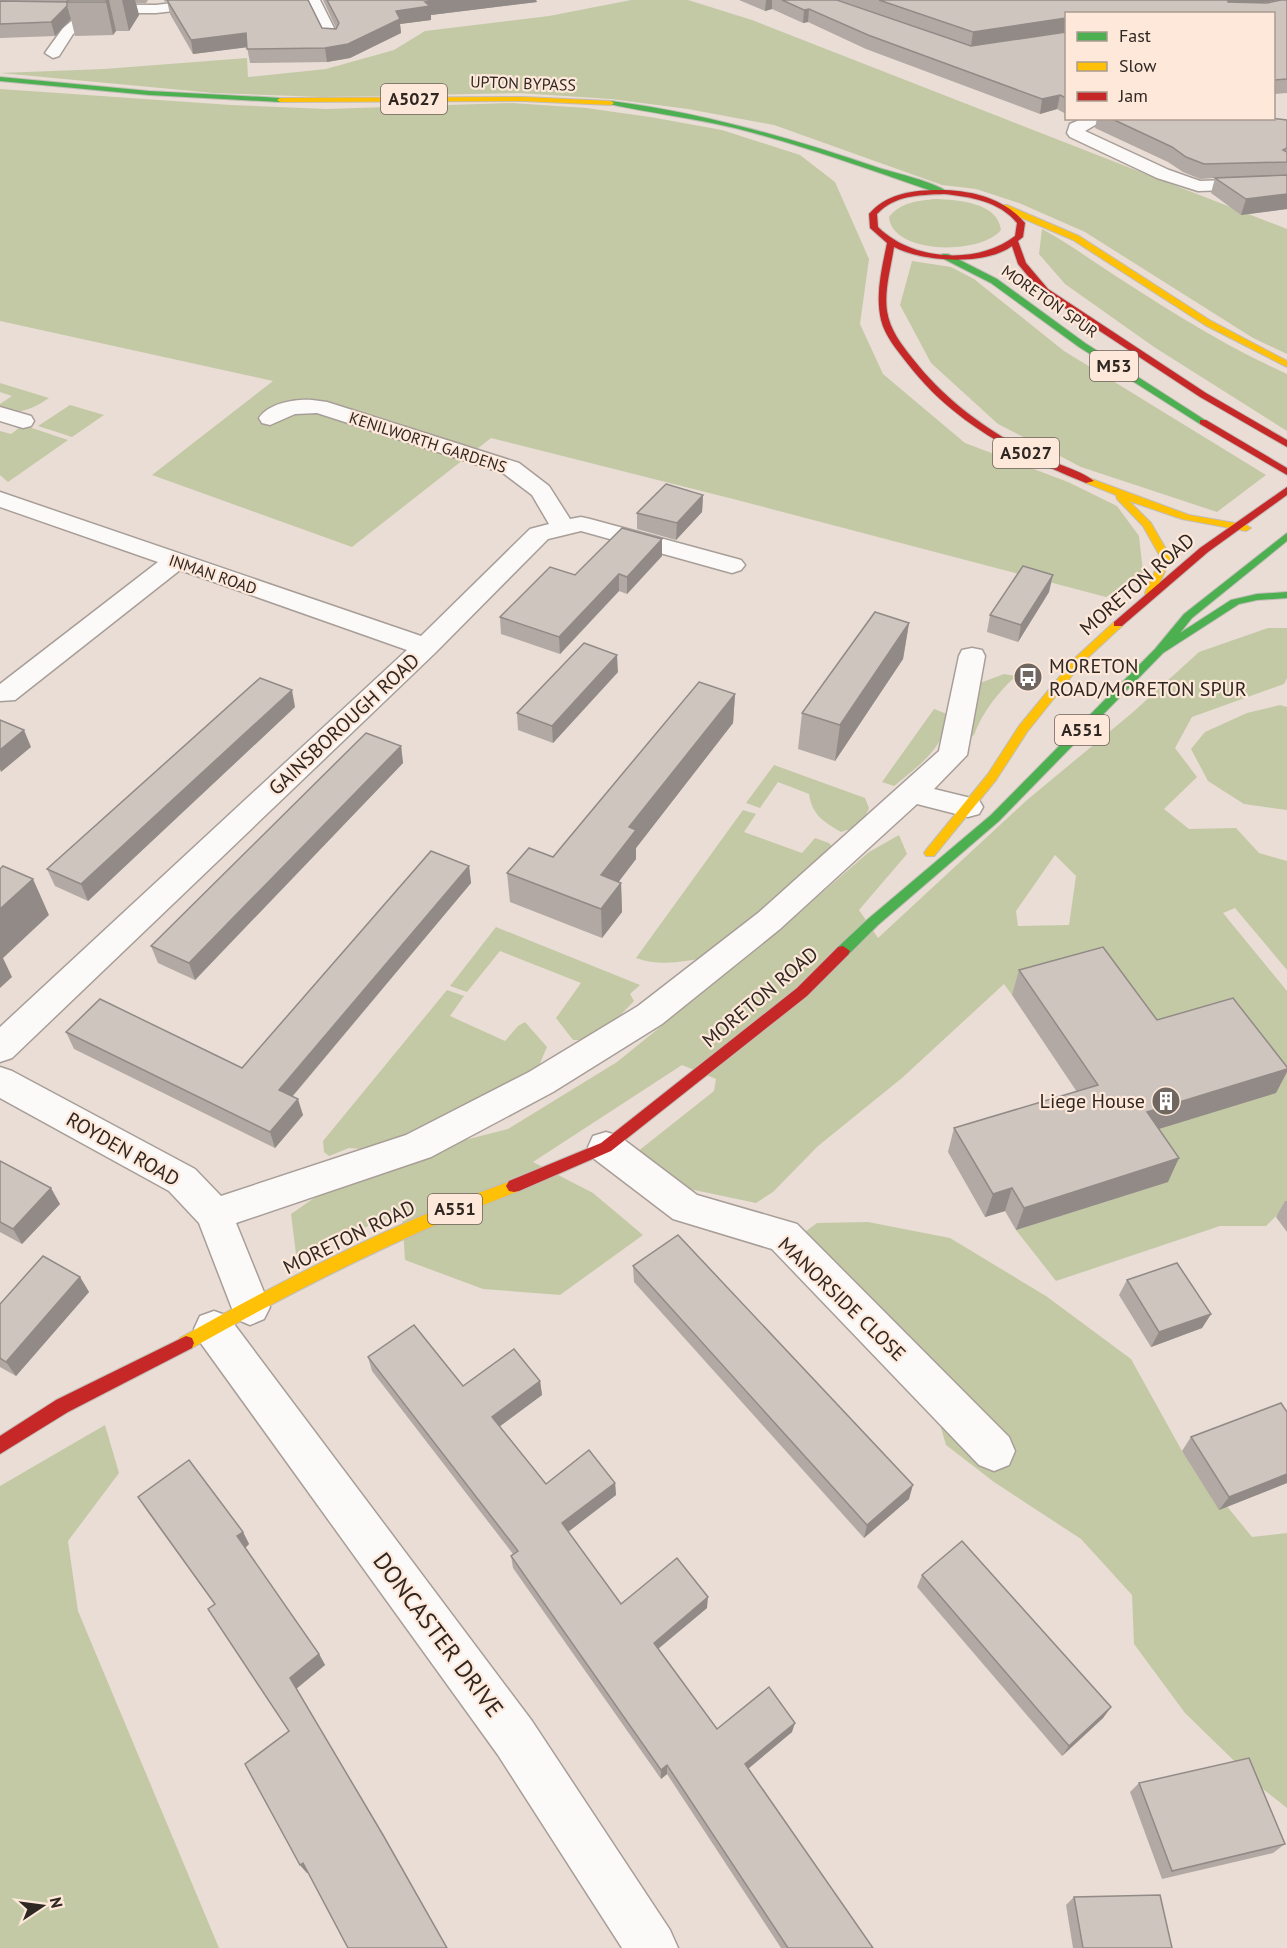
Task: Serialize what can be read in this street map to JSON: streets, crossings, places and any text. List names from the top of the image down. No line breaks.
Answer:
{"streets":{"main road":["UPTON BYPASS","A5027","MORETON SPUR","M53","MORETON ROAD","A551"],"street":["KENILWORTH GARDENS","INMAN ROAD","GAINSBOROUGH ROAD","ROYDEN ROAD","MANORSIDE CLOSE","DONCASTER DRIVE"]},"crossings":[["A5027","MORETON ROAD"],["KENILWORTH GARDENS","GAINSBOROUGH ROAD"],["INMAN ROAD","GAINSBOROUGH ROAD"],["MORETON ROAD","ROYDEN ROAD"],["MORETON ROAD","MANORSIDE CLOSE"],["MORETON ROAD","DONCASTER DRIVE"],["ROYDEN ROAD","DONCASTER DRIVE"]],"places":{"bus stop":["MORETON ROAD/MORETON SPUR"],"building":["Liege House"]},"legend":["Fast","Slow","Jam"],"north":"right"}
